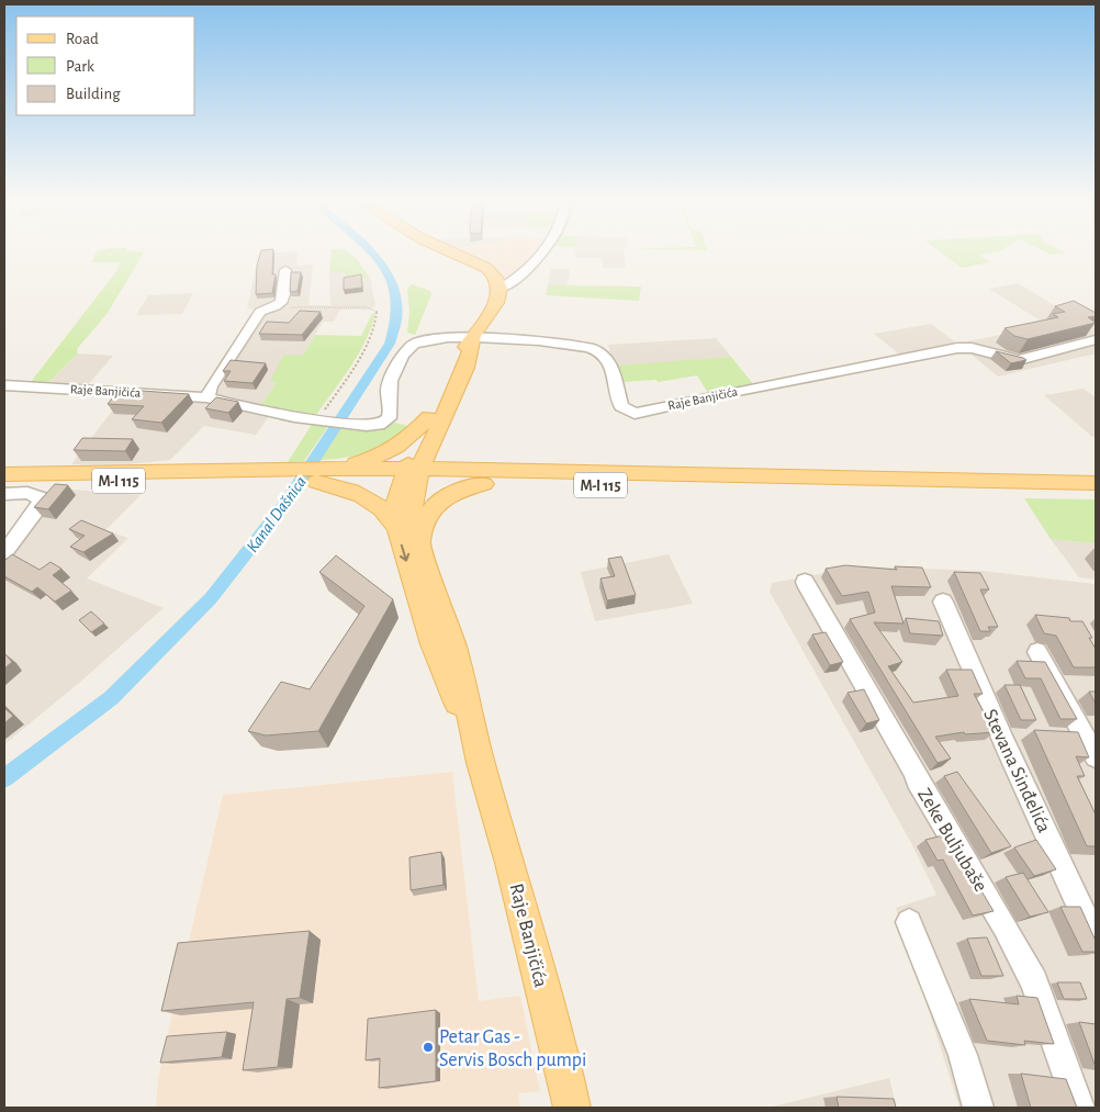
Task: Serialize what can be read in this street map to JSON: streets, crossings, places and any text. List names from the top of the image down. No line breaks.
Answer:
{"streets":{"main road":["Raje Banjičića","M-I 115"],"street":["Stevana Sinđelića","Zeke Buljubaše"]},"water":["Kanal Dašnica"],"places":["Petar Gas - Servis Bosch pumpi"],"legend":["Road","Park","Building"]}
